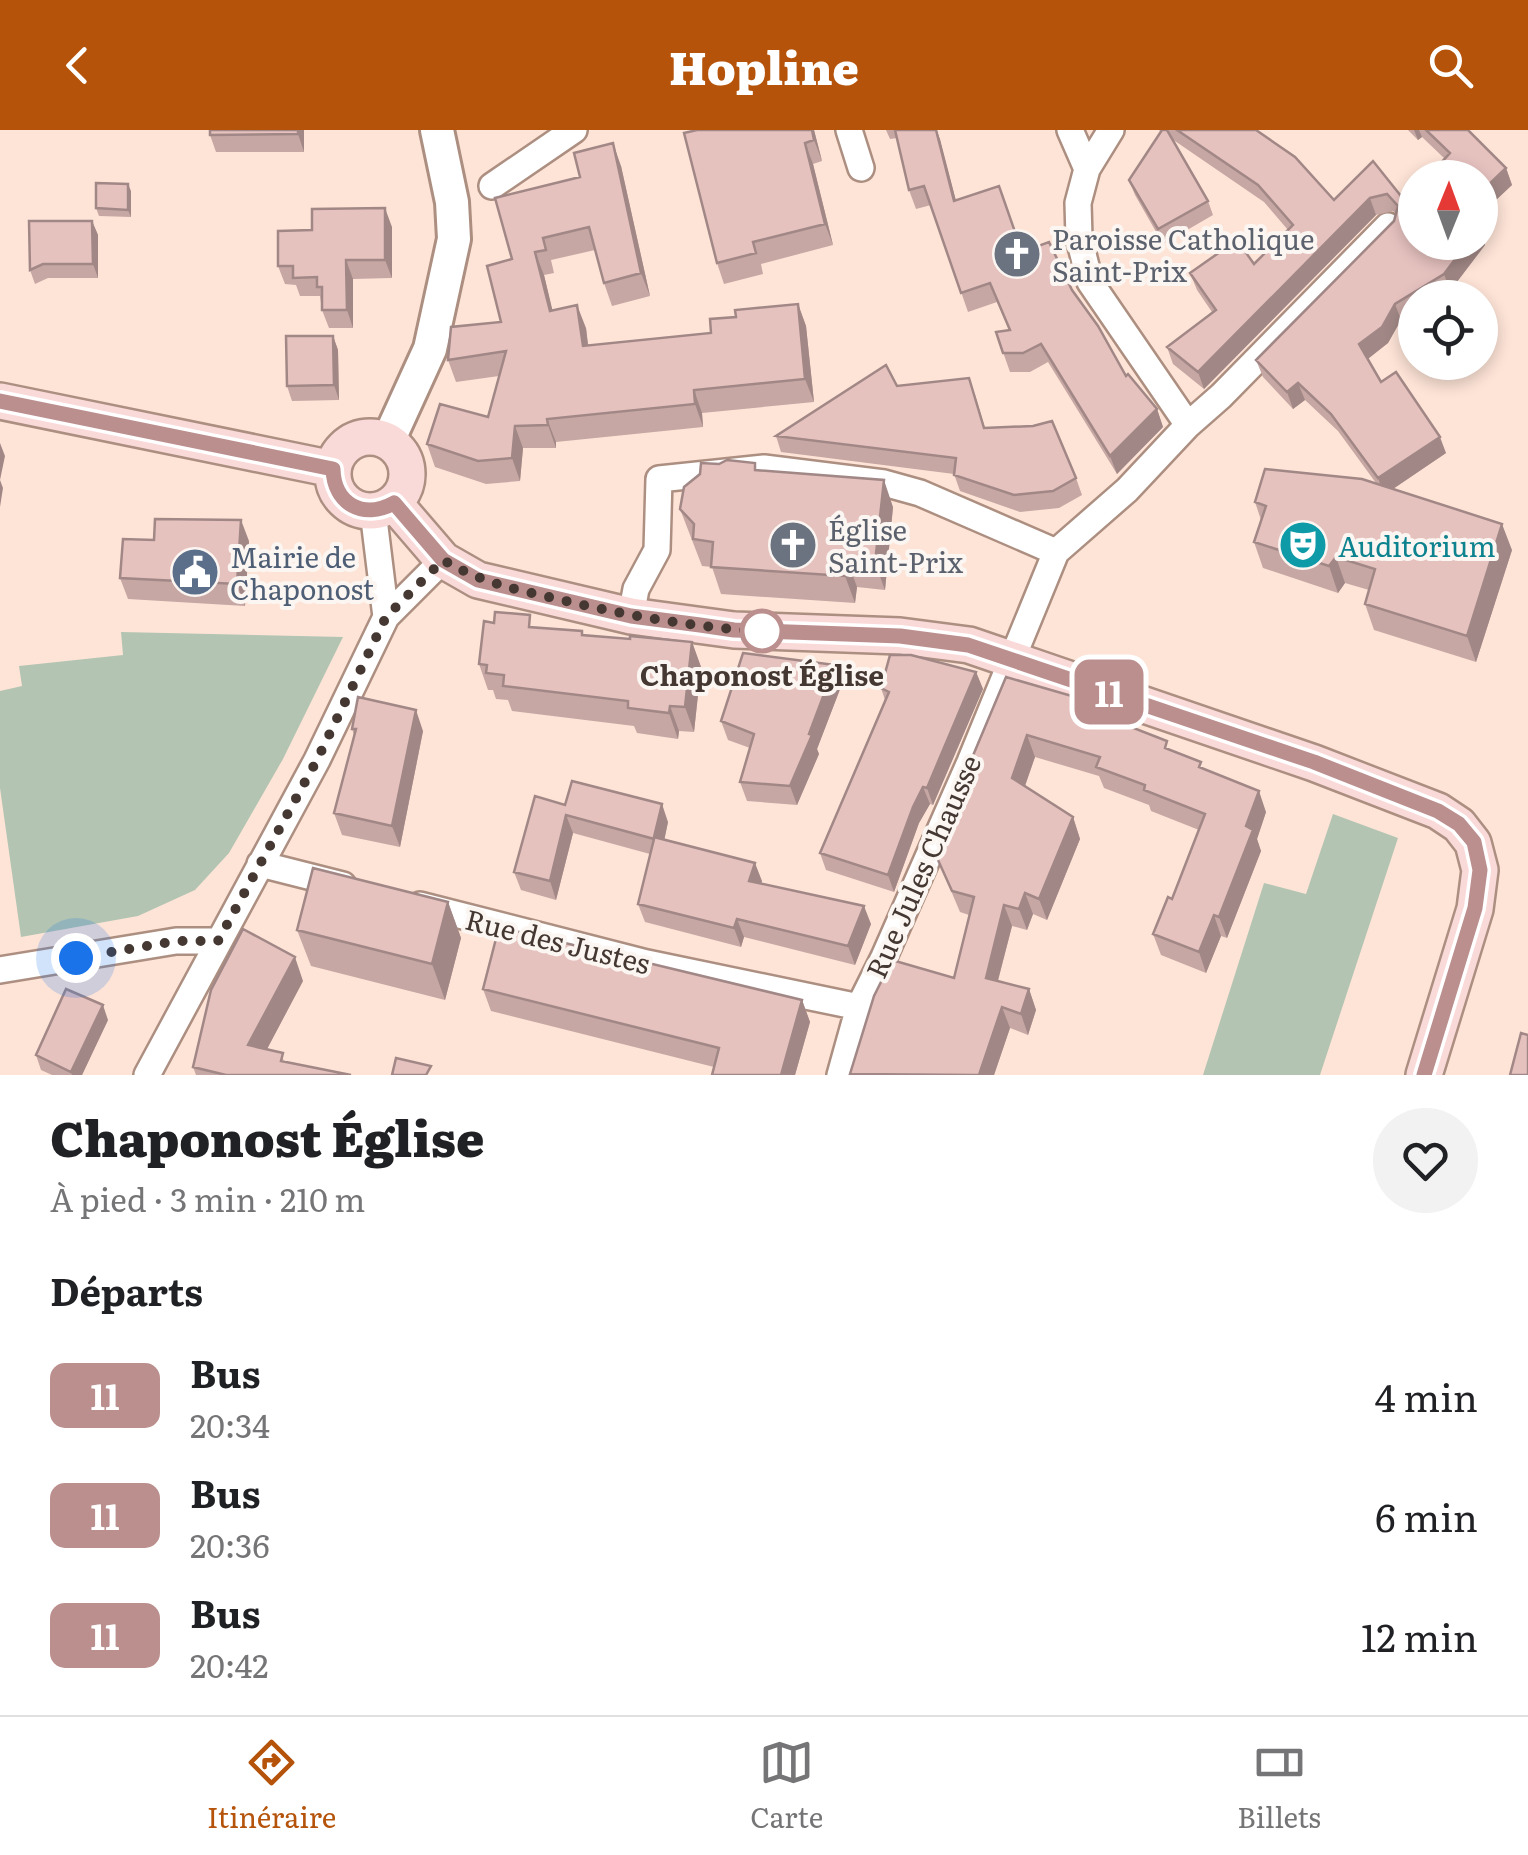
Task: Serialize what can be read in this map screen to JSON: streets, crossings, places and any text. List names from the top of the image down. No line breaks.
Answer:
{"streets":{"street":["Rue Jules Chausse","Rue des Justes"]},"crossings":[["Rue Jules Chausse","Rue des Justes"]],"places":{"church":["Paroisse Catholique Saint-Prix","Église Saint-Prix"],"theatre":["Auditorium"],"public building":["Mairie de Chaponost"],"other":["Chaponost Église"]},"lines":["bus line 11"],"north":"top","page":{"header":"Hopline","on_map":"11","heading":[["Chaponost Église","À pied · 3 min · 210 m"],"Départs"],"list":[{"mark":"11","name":"Bus","note":"20:34","value":"4 min"},{"mark":"11","name":"Bus","note":"20:36","value":"6 min"},{"mark":"11","name":"Bus","note":"20:42","value":"12 min"}],"tabs":["Itinéraire","Carte","Billets"]}}
